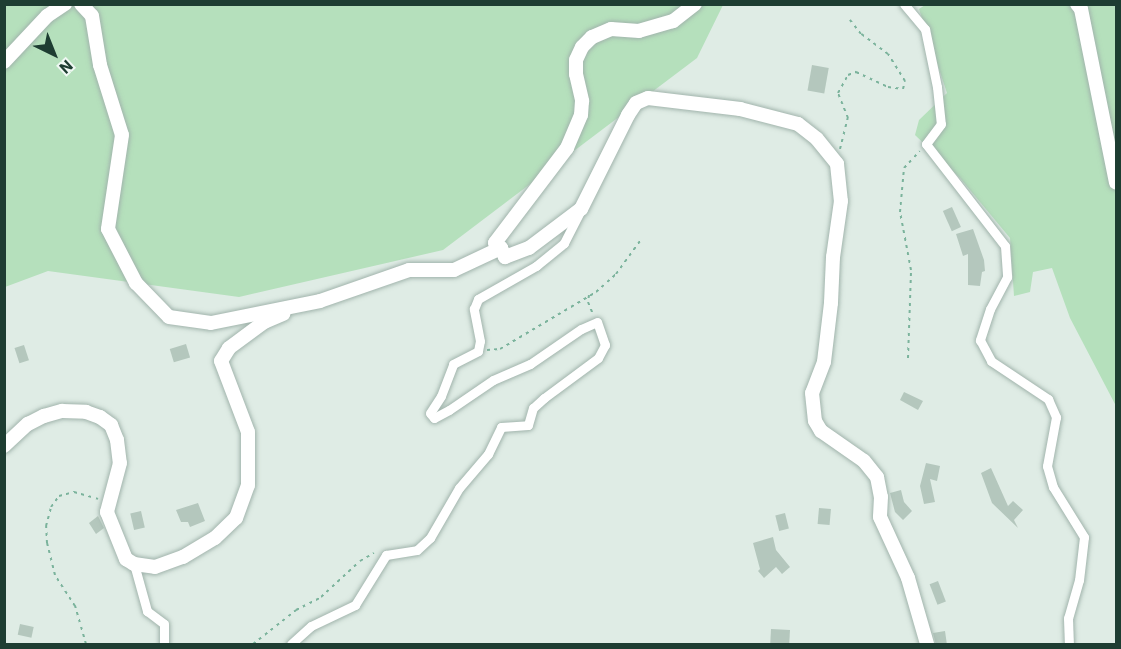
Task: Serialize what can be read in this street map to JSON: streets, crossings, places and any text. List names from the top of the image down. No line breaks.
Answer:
{"north":"bottom right"}
